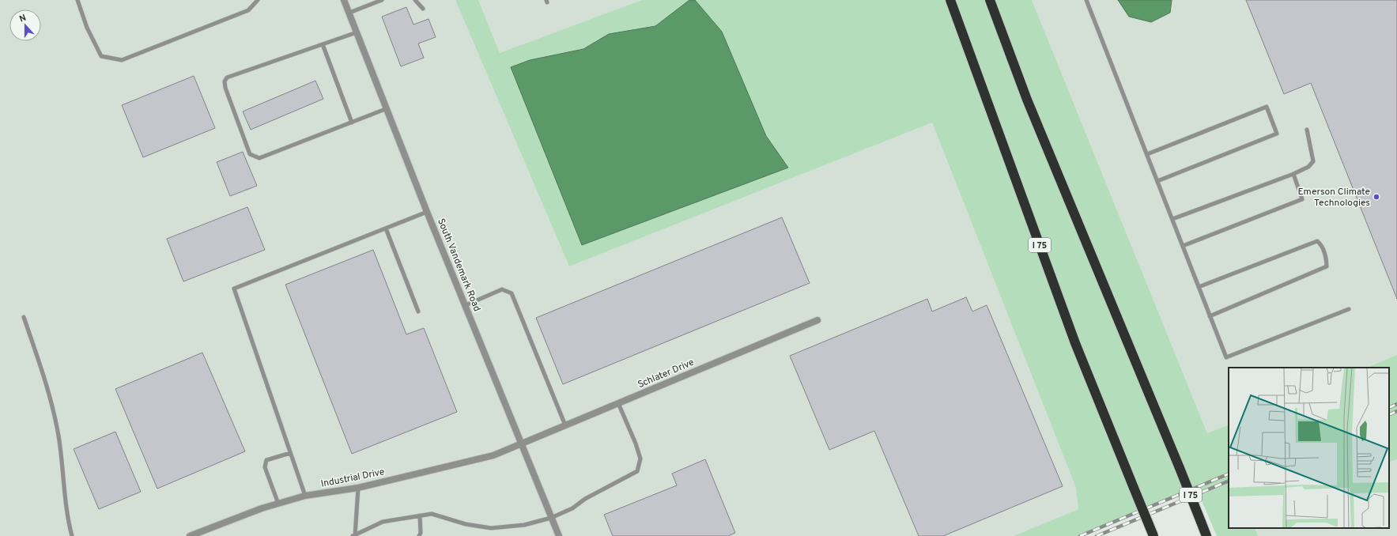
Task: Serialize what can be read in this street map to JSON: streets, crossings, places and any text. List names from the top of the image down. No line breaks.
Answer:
{"streets":{"highway":["I 75"],"street":["South Vandemark Road","Schlater Drive","Industrial Drive"]},"crossings":[["South Vandemark Road","Schlater Drive"],["South Vandemark Road","Industrial Drive"],["Schlater Drive","Industrial Drive"]],"places":["Emerson Climate Technologies"],"north":"top"}
